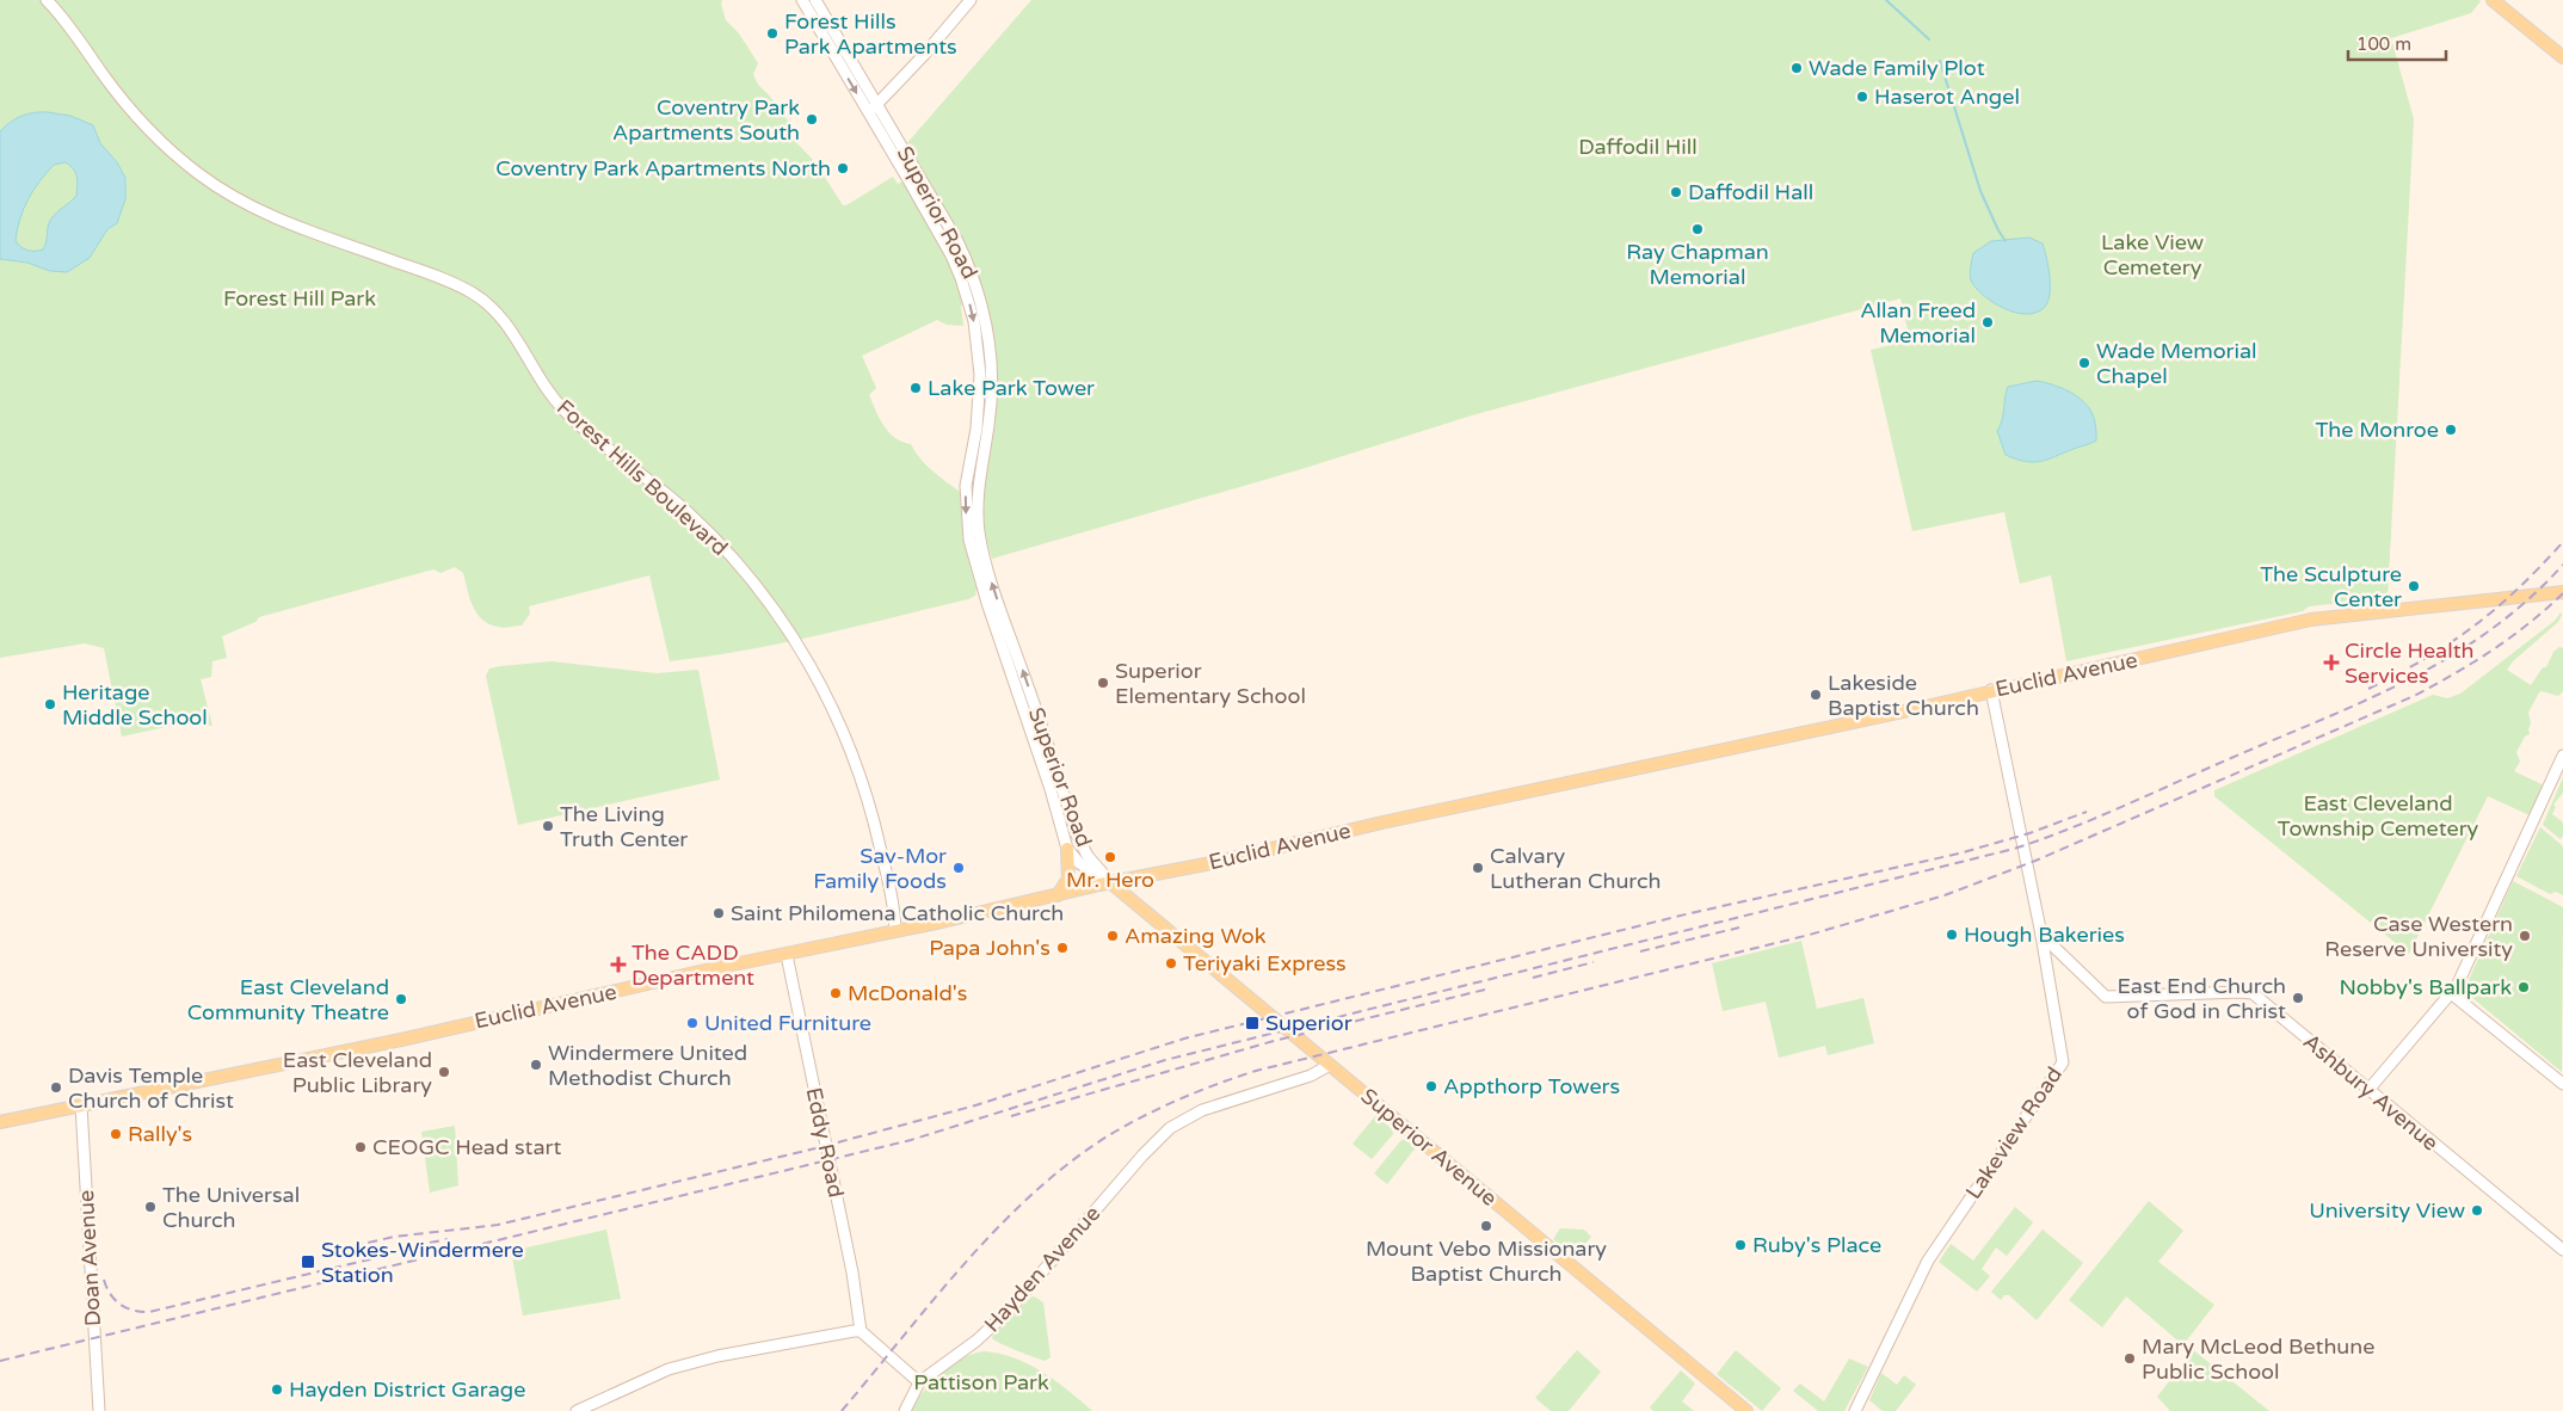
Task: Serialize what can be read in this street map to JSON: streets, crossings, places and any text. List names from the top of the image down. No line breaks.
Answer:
{"streets":{"main road":["Euclid Avenue","Superior Avenue"],"street":["Superior Road","Forest Hills Boulevard","Ashbury Avenue","Lakeview Road","Eddy Road","Doan Avenue","Hayden Avenue"]},"crossings":[["Superior Road","Euclid Avenue"],["Superior Road","Superior Avenue"],["Forest Hills Boulevard","Euclid Avenue"],["Euclid Avenue","Lakeview Road"],["Euclid Avenue","Eddy Road"],["Euclid Avenue","Superior Avenue"],["Euclid Avenue","Doan Avenue"],["Ashbury Avenue","Lakeview Road"],["Superior Avenue","Hayden Avenue"]],"parks":["Daffodil Hill","Lake View Cemetery","Forest Hill Park","East Cleveland Township Cemetery","Pattison Park"],"places":{"other":["Forest Hills Park Apartments","Wade Family Plot","Haserot Angel","Coventry Park Apartments South","Coventry Park Apartments North","Daffodil Hall","Ray Chapman Memorial","Allan Freed Memorial","Wade Memorial Chapel","Lake Park Tower","The Monroe","The Sculpture Center","Superior Elementary School","Lakeside Baptist Church","Heritage Middle School","The Living Truth Center","Mr. Hero","Sav-Mor Family Foods","Calvary Lutheran Church","Saint Philomena Catholic Church","Hough Bakeries","Amazing Wok","Case Western Reserve University","Papa John's","Teriyaki Express","Nobby's Ballpark","McDonald's","East End Church of God in Christ","East Cleveland Community Theatre","United Furniture","Windermere United Methodist Church","East Cleveland Public Library","Appthorp Towers","Davis Temple Church of Christ","Rally's","CEOGC Head start","The Universal Church","University View","Mount Vebo Missionary Baptist Church","Ruby's Place","Mary McLeod Bethune Public School","Hayden District Garage"],"health":["Circle Health Services","The CADD Department"],"transit":["Superior","Stokes-Windermere Station"]},"scale_bar":"100 m"}
